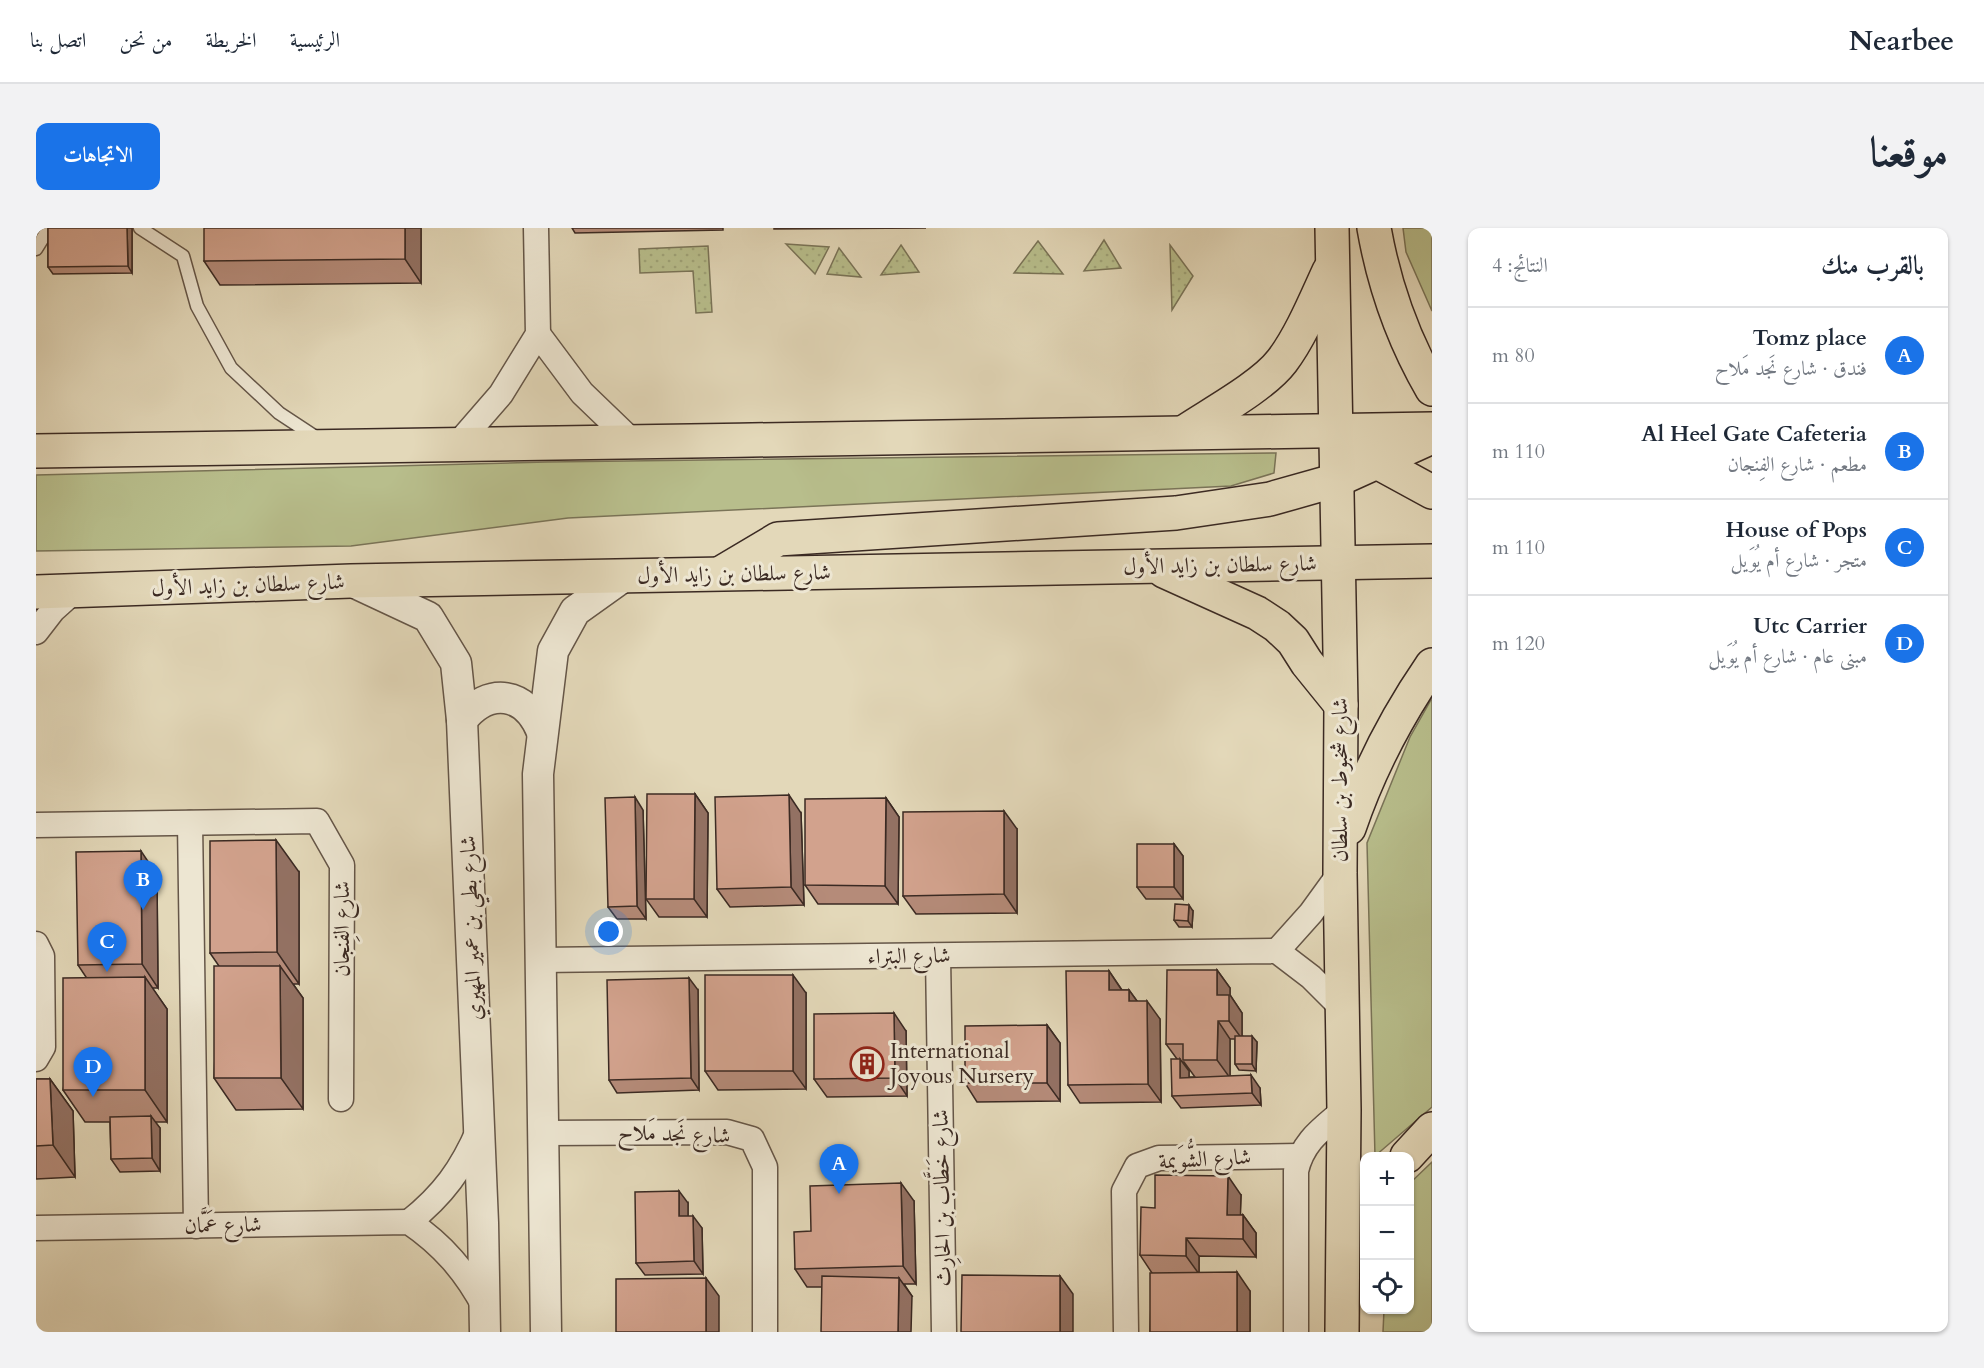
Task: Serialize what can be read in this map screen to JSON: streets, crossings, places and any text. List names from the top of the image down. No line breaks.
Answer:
{"streets":{"main road":["شارع سلطان بن زايد الأول","شارع شخبوط بن سلطان"],"street":["شارع بطي بن عمير المهيري","شارع الفِنجان","شارع البتراء","شارع نَجد مَلاح","شارع الشُّوَيمة","شارع خَطَّاب بن الحارِث","شارع عَمَّان"]},"crossings":[["شارع سلطان بن زايد الأول","شارع شخبوط بن سلطان"],["شارع سلطان بن زايد الأول","شارع بطي بن عمير المهيري"],["شارع البتراء","شارع خَطَّاب بن الحارِث"]],"places":{"building":["International Joyous Nursery"]},"page":{"header":"Nearbee","nav":["الرئيسية","الخريطة","من نحن","اتصل بنا"],"title":"موقعنا","buttons":"الاتجاهات","heading":["بالقرب منك","النتائج: 4"],"list":[{"mark":"A","name":"Tomz place","note":"فندق · شارع نَجد مَلاح","value":"80 m"},{"mark":"B","name":"Al Heel Gate Cafeteria","note":"مطعم · شارع الفِنجان","value":"110 m"},{"mark":"C","name":"House of Pops","note":"متجر · شارع أم يُوَيل","value":"110 m"},{"mark":"D","name":"Utc Carrier","note":"مبنى عام · شارع أم يُوَيل","value":"120 m"}],"pins":["B","C","D","A"],"map_buttons":["+","−"]}}
